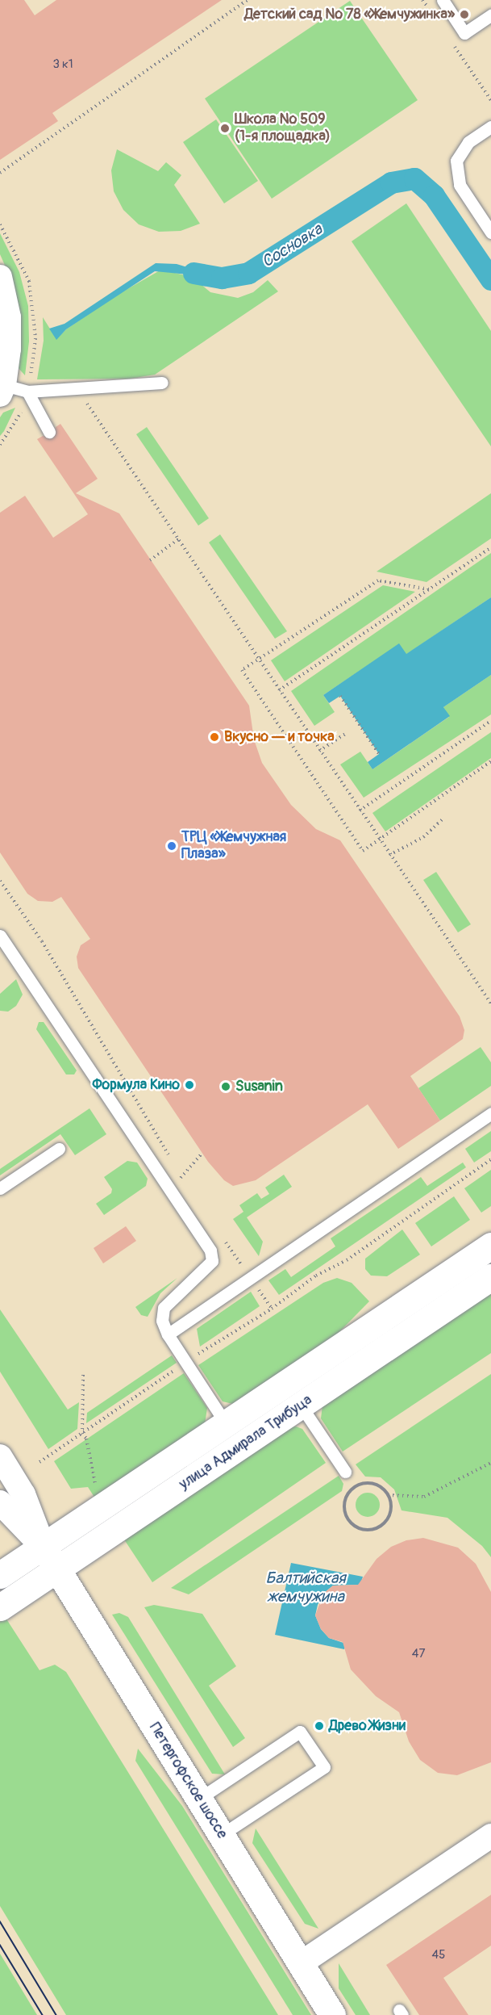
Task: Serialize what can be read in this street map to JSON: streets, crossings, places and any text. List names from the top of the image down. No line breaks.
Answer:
{"streets":{"street":["улица Адмирала Трибуца","Петергофское шоссе"]},"crossings":[["улица Адмирала Трибуца","Петергофское шоссе"]],"water":["Сосновка","Балтийская жемчужина"],"places":["Детский сад № 78 «Жемчужинка»","Школа № 509 (1-я площадка)","Вкусно — и точка","ТРЦ «Жемчужная Плаза»","Формула Кино","Susanin","Древо Жизни"],"house_numbers":["3 к1","47","45"]}
